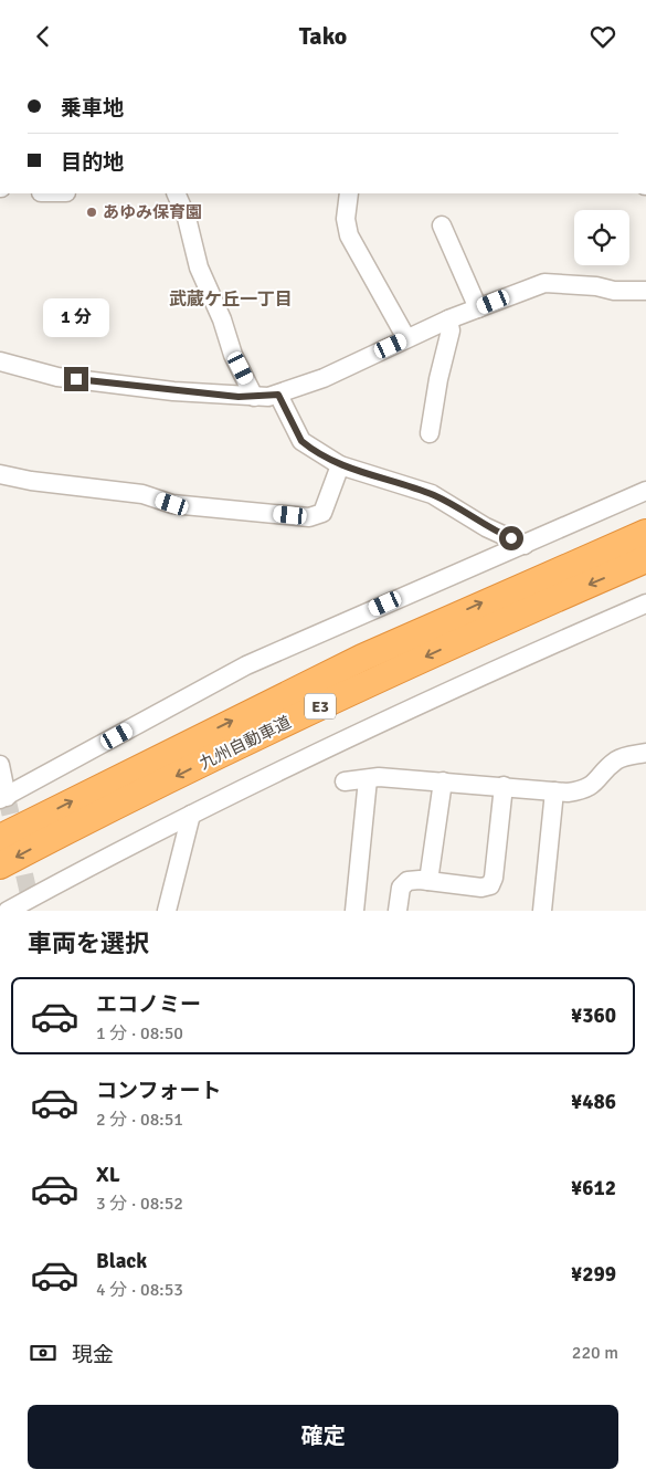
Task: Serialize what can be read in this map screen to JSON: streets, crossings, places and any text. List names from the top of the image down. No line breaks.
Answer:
{"streets":{"highway":["E3","九州自動車道"]},"districts":["武蔵ケ丘一丁目"],"places":["あゆみ保育園"],"page":{"header":"Tako","banner":["乗車地","目的地"],"bubble":"1 分","heading":"車両を選択","list":[{"name":"エコノミー","note":"1 分 · 08:50","value":"¥360"},{"name":"コンフォート","note":"2 分 · 08:51","value":"¥486"},{"name":"XL","note":"3 分 · 08:52","value":"¥612"},{"name":"Black","note":"4 分 · 08:53","value":"¥299"}],"pay":["現金","220 m"],"buttons":"確定"}}
